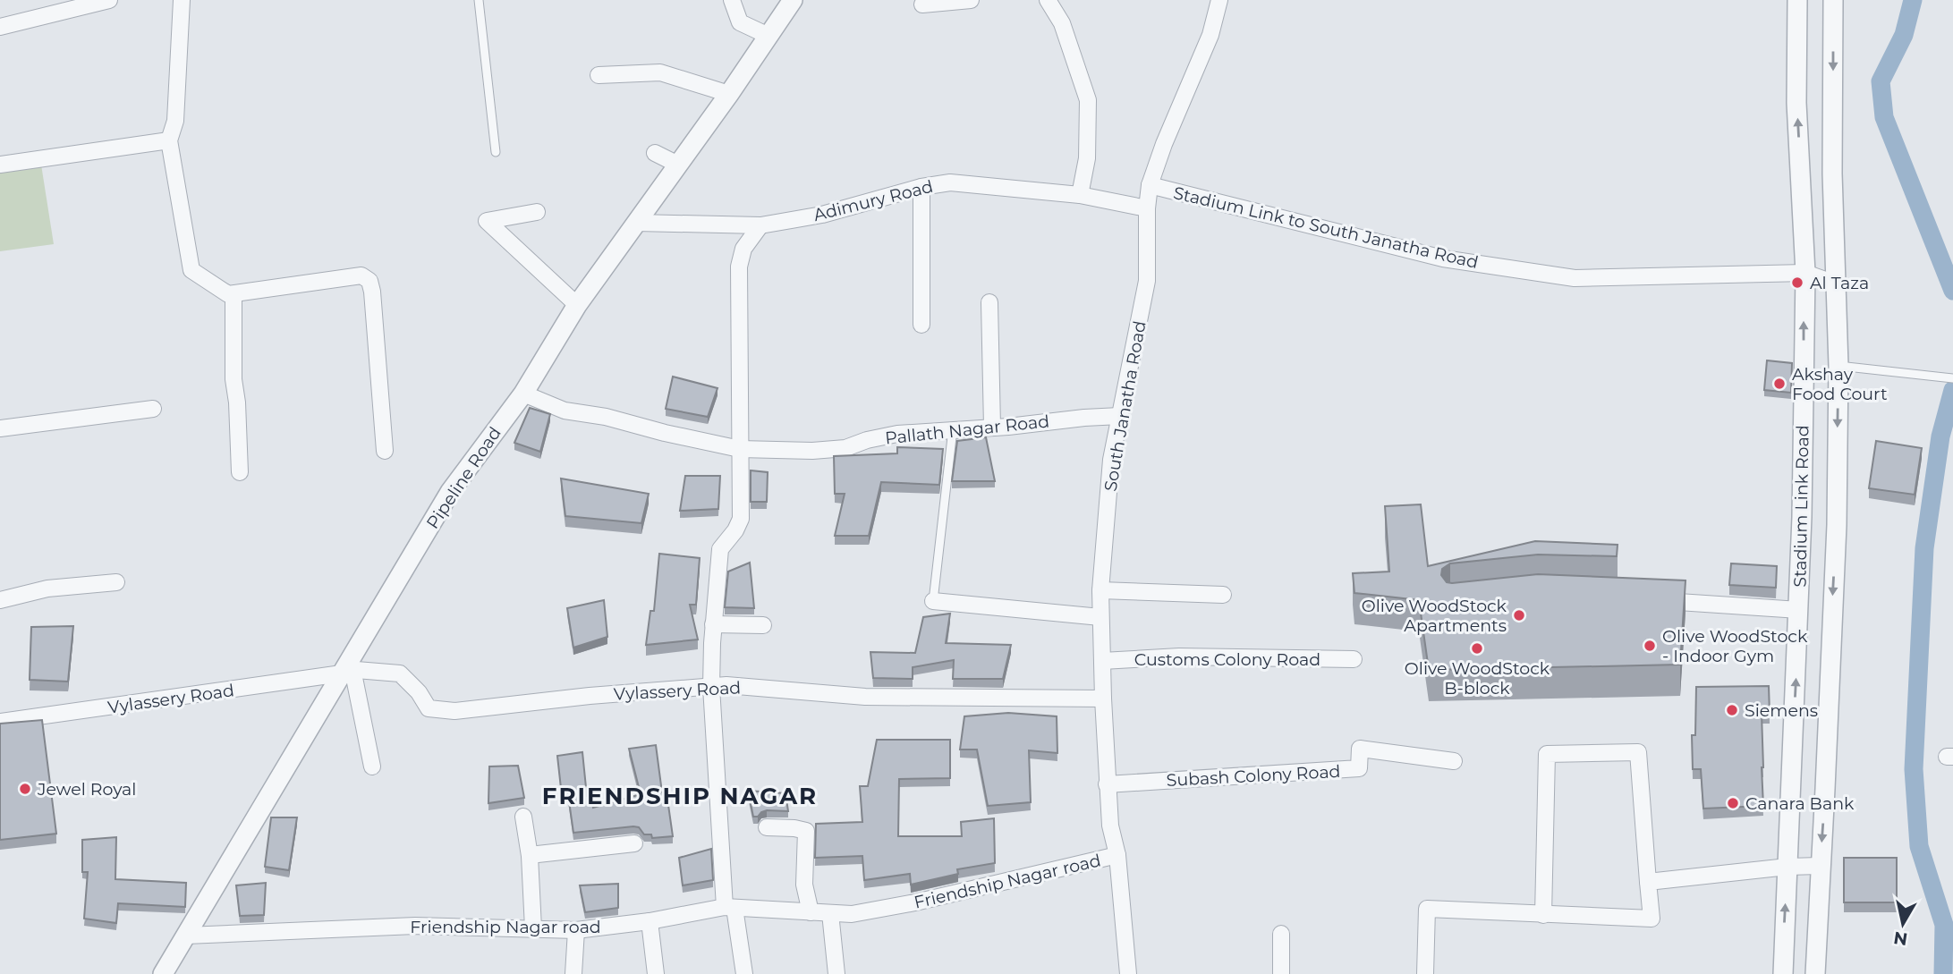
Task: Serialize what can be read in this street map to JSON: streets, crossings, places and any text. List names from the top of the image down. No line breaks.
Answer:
{"streets":{"street":["Adimury Road","Stadium Link to South Janatha Road","South Janatha Road","Pallath Nagar Road","Pipeline Road","Stadium Link Road","Customs Colony Road","Vylassery Road","Subash Colony Road","Friendship Nagar road"]},"crossings":[["Adimury Road","South Janatha Road"],["Adimury Road","Pipeline Road"],["Stadium Link to South Janatha Road","South Janatha Road"],["Stadium Link to South Janatha Road","Stadium Link Road"],["South Janatha Road","Pallath Nagar Road"],["South Janatha Road","Customs Colony Road"],["South Janatha Road","Vylassery Road"],["South Janatha Road","Subash Colony Road"],["South Janatha Road","Friendship Nagar road"],["Pallath Nagar Road","Pipeline Road"],["Pipeline Road","Vylassery Road"],["Pipeline Road","Friendship Nagar road"]],"districts":["FRIENDSHIP NAGAR"],"places":["Al Taza","Akshay Food Court","Olive WoodStock Apartments","Olive WoodStock - Indoor Gym","Olive WoodStock B-block","Siemens","Jewel Royal","Canara Bank"],"north":"bottom"}
